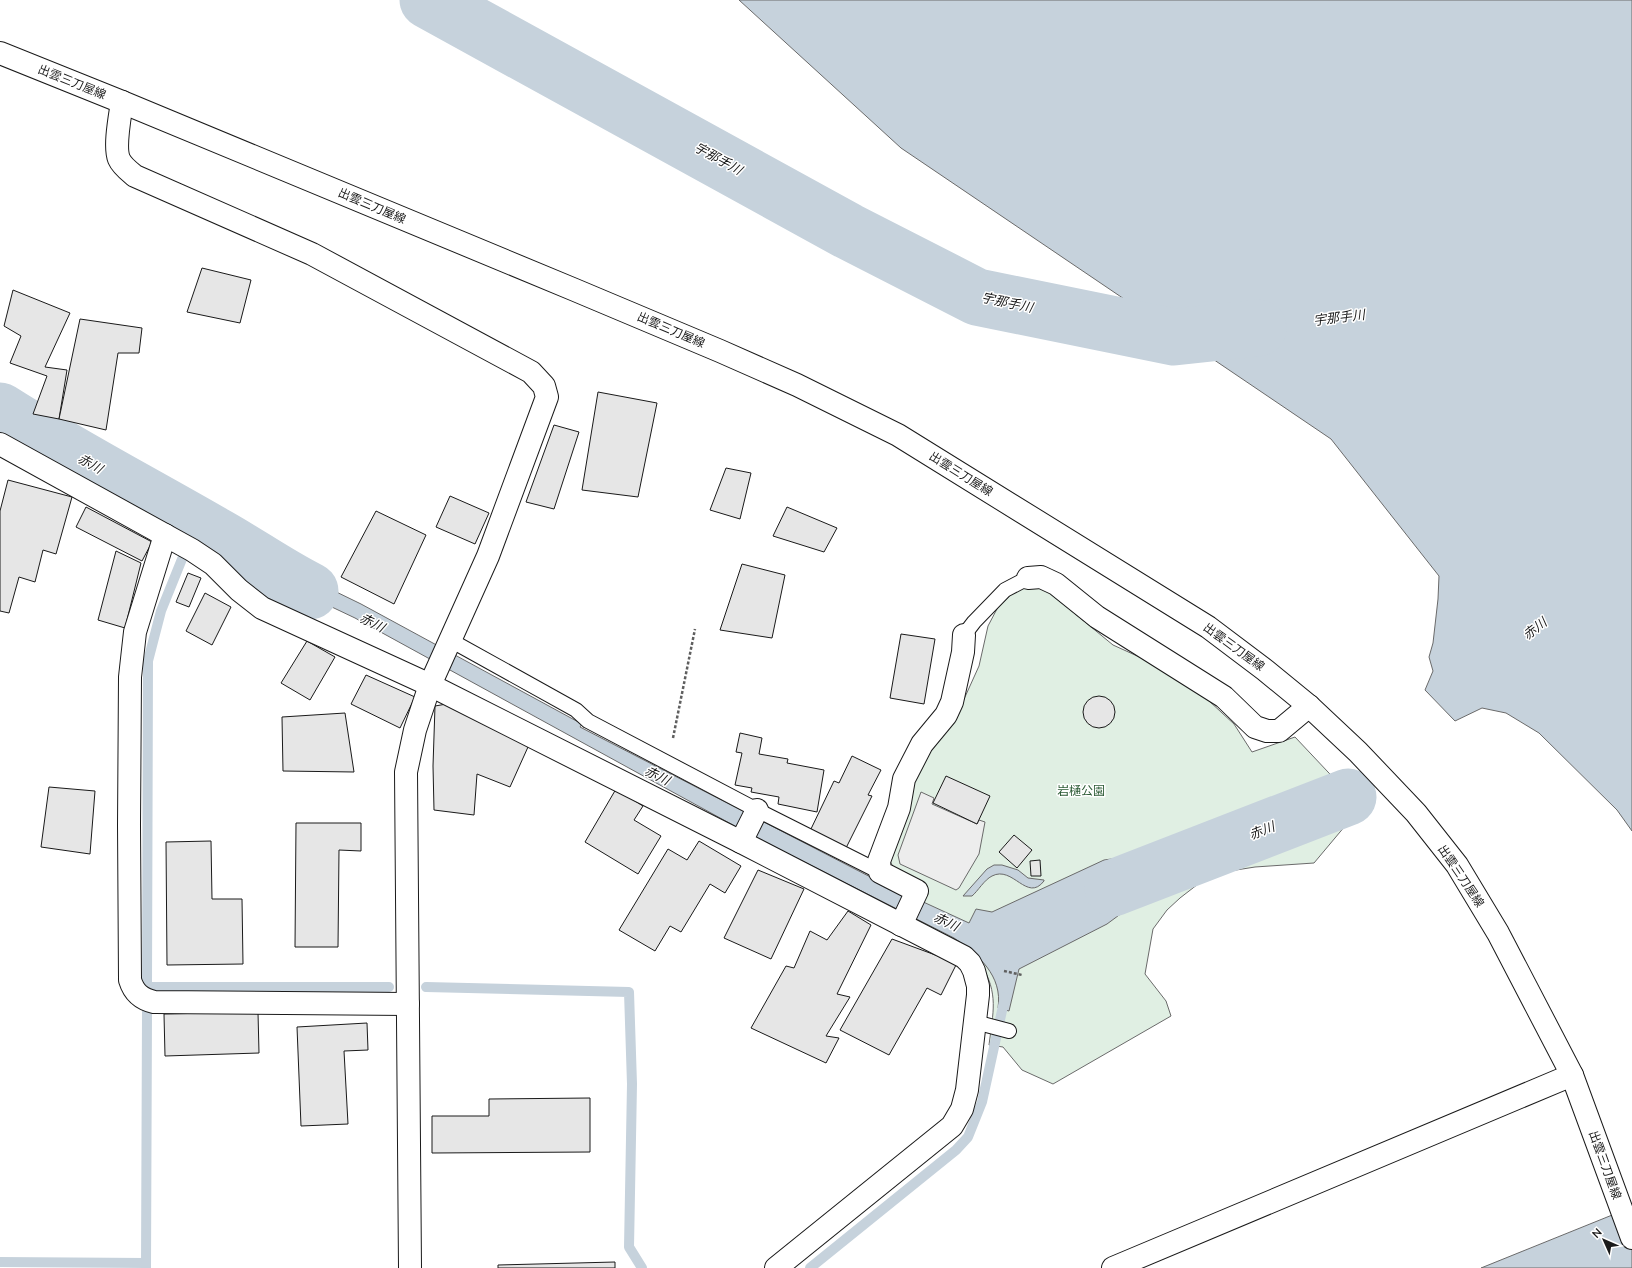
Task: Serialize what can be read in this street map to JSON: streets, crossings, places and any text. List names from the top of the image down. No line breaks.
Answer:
{"streets":{"street":["出雲三刀屋線"]},"water":["宇那手川","赤川"],"parks":["岩樋公園"],"north":"top left"}
